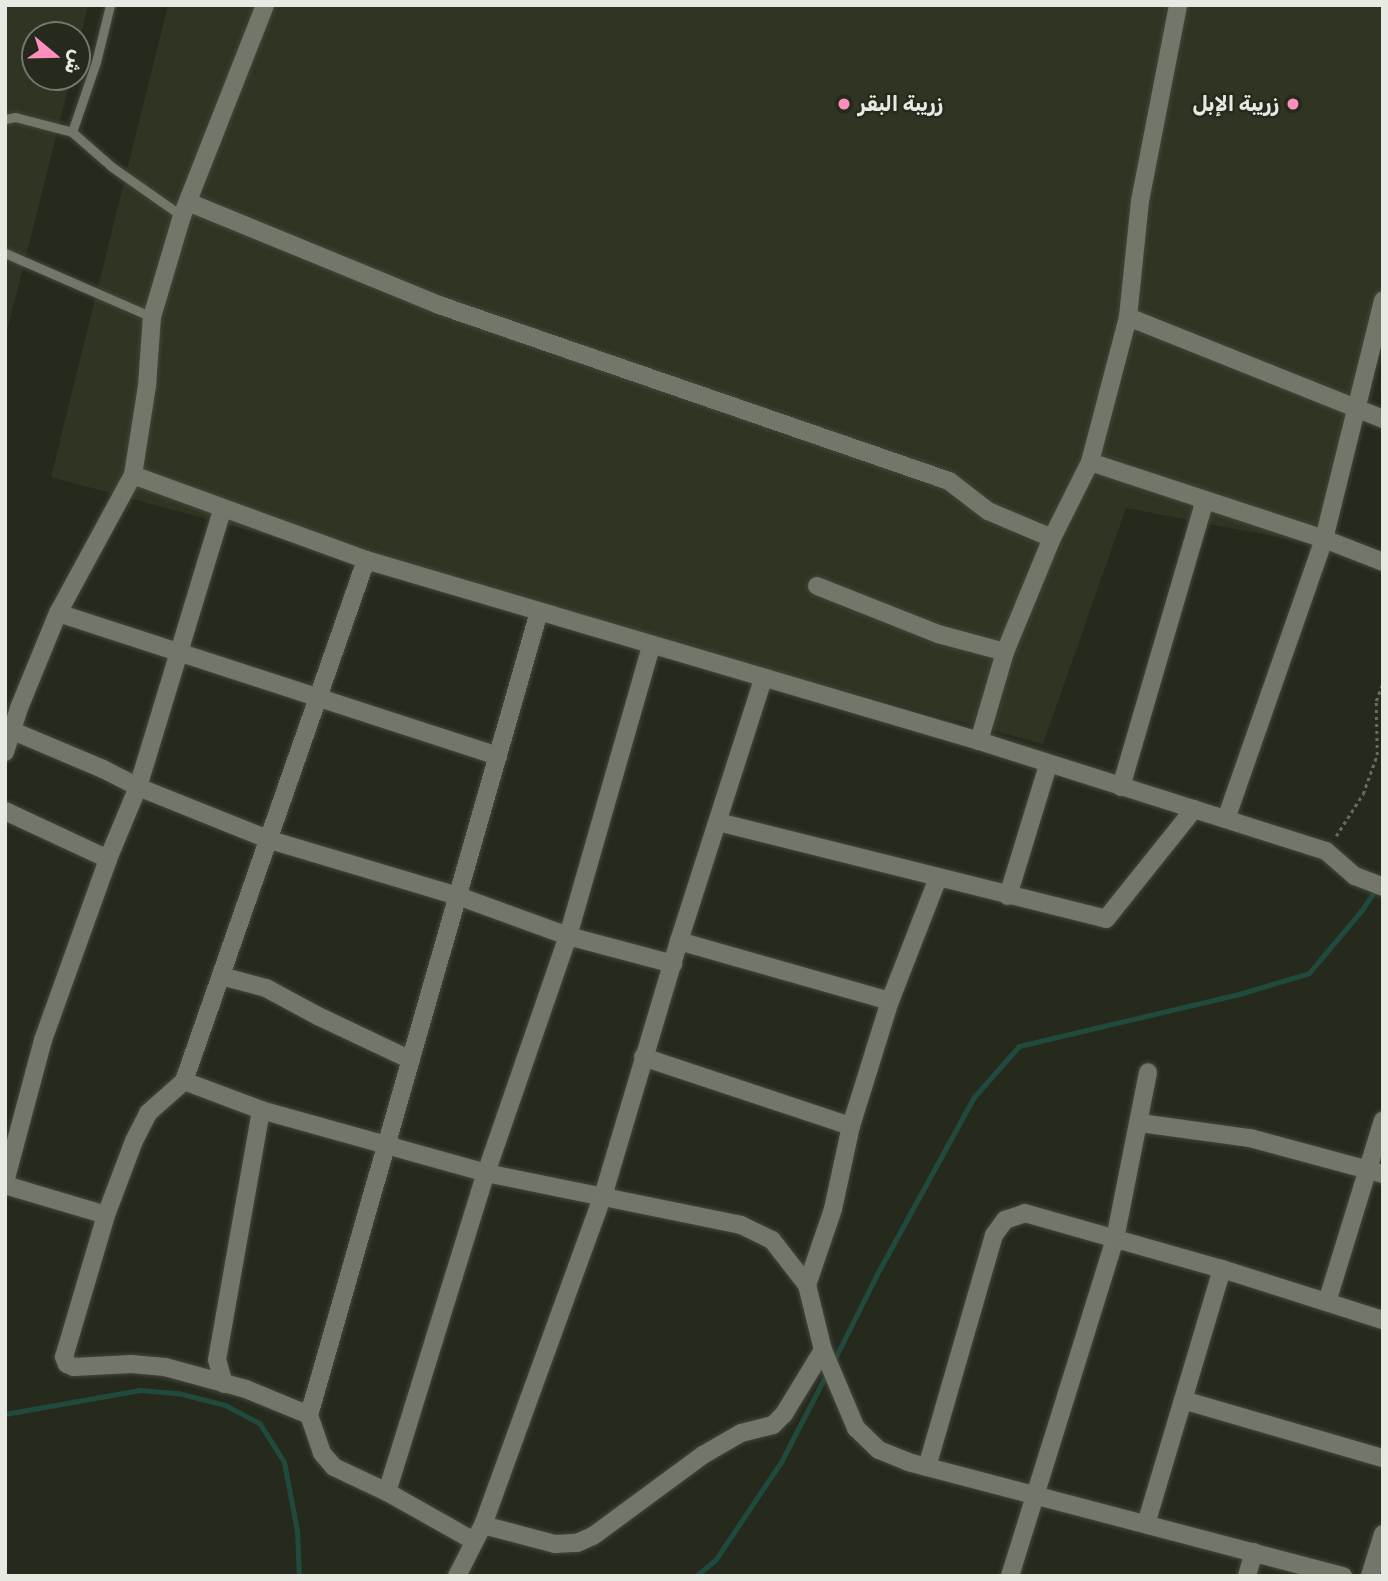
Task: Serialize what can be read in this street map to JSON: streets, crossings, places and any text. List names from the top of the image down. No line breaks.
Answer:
{"places":["زريبة البقر","زريبة الإبل"],"north":"right"}
